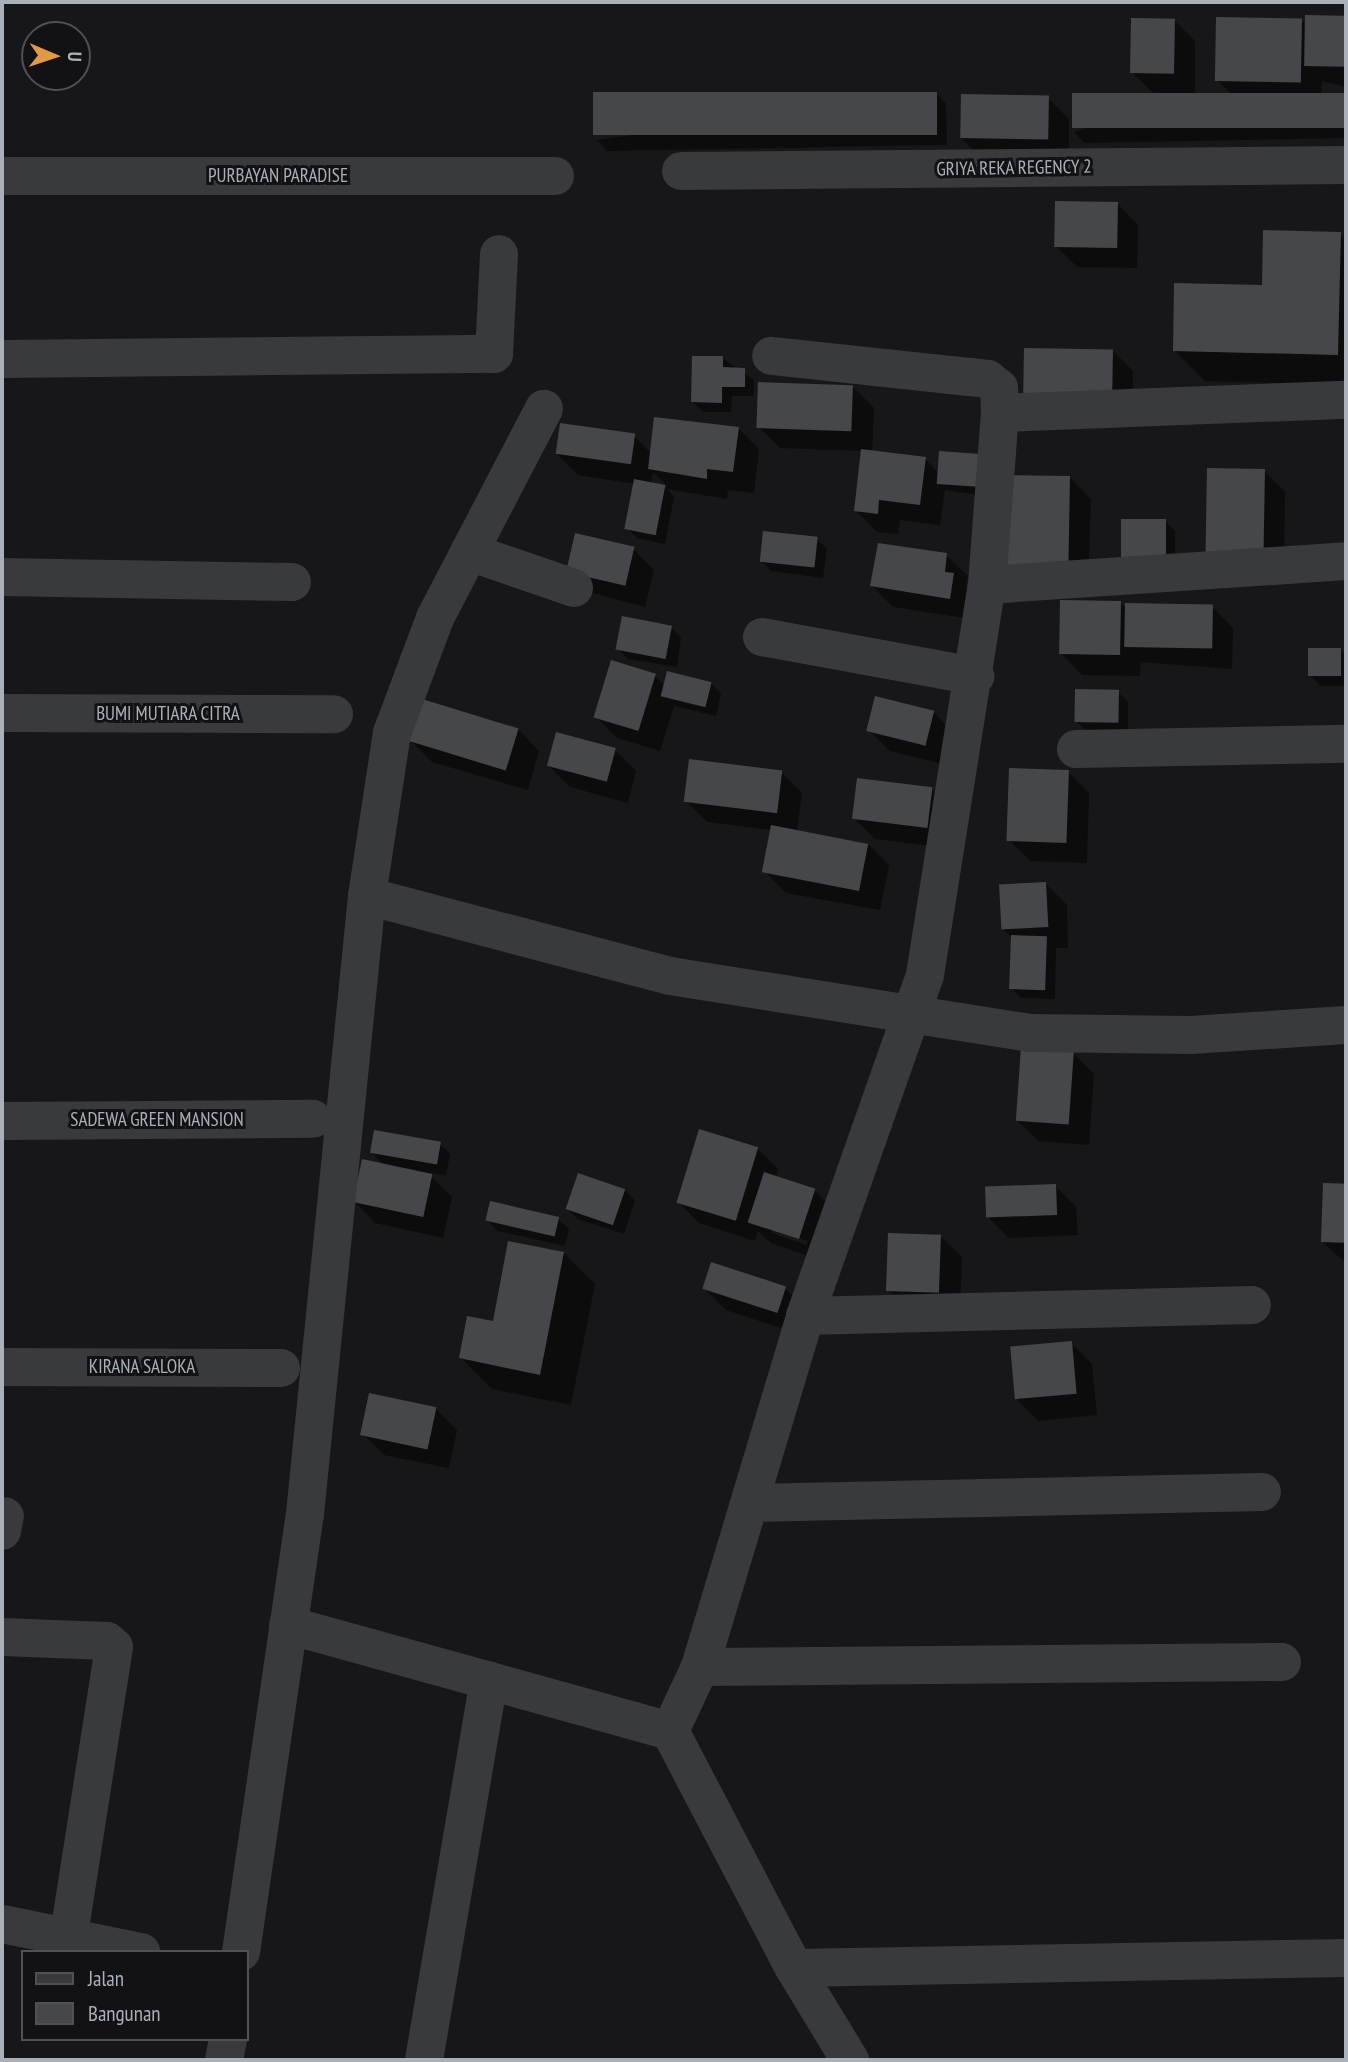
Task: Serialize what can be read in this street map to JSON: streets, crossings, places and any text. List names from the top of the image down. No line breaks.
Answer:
{"streets":{"street":["GRIYA REKA REGENCY 2","PURBAYAN PARADISE","BUMI MUTIARA CITRA","SADEWA GREEN MANSION","KIRANA SALOKA"]},"legend":["Jalan","Bangunan"],"north":"right"}
